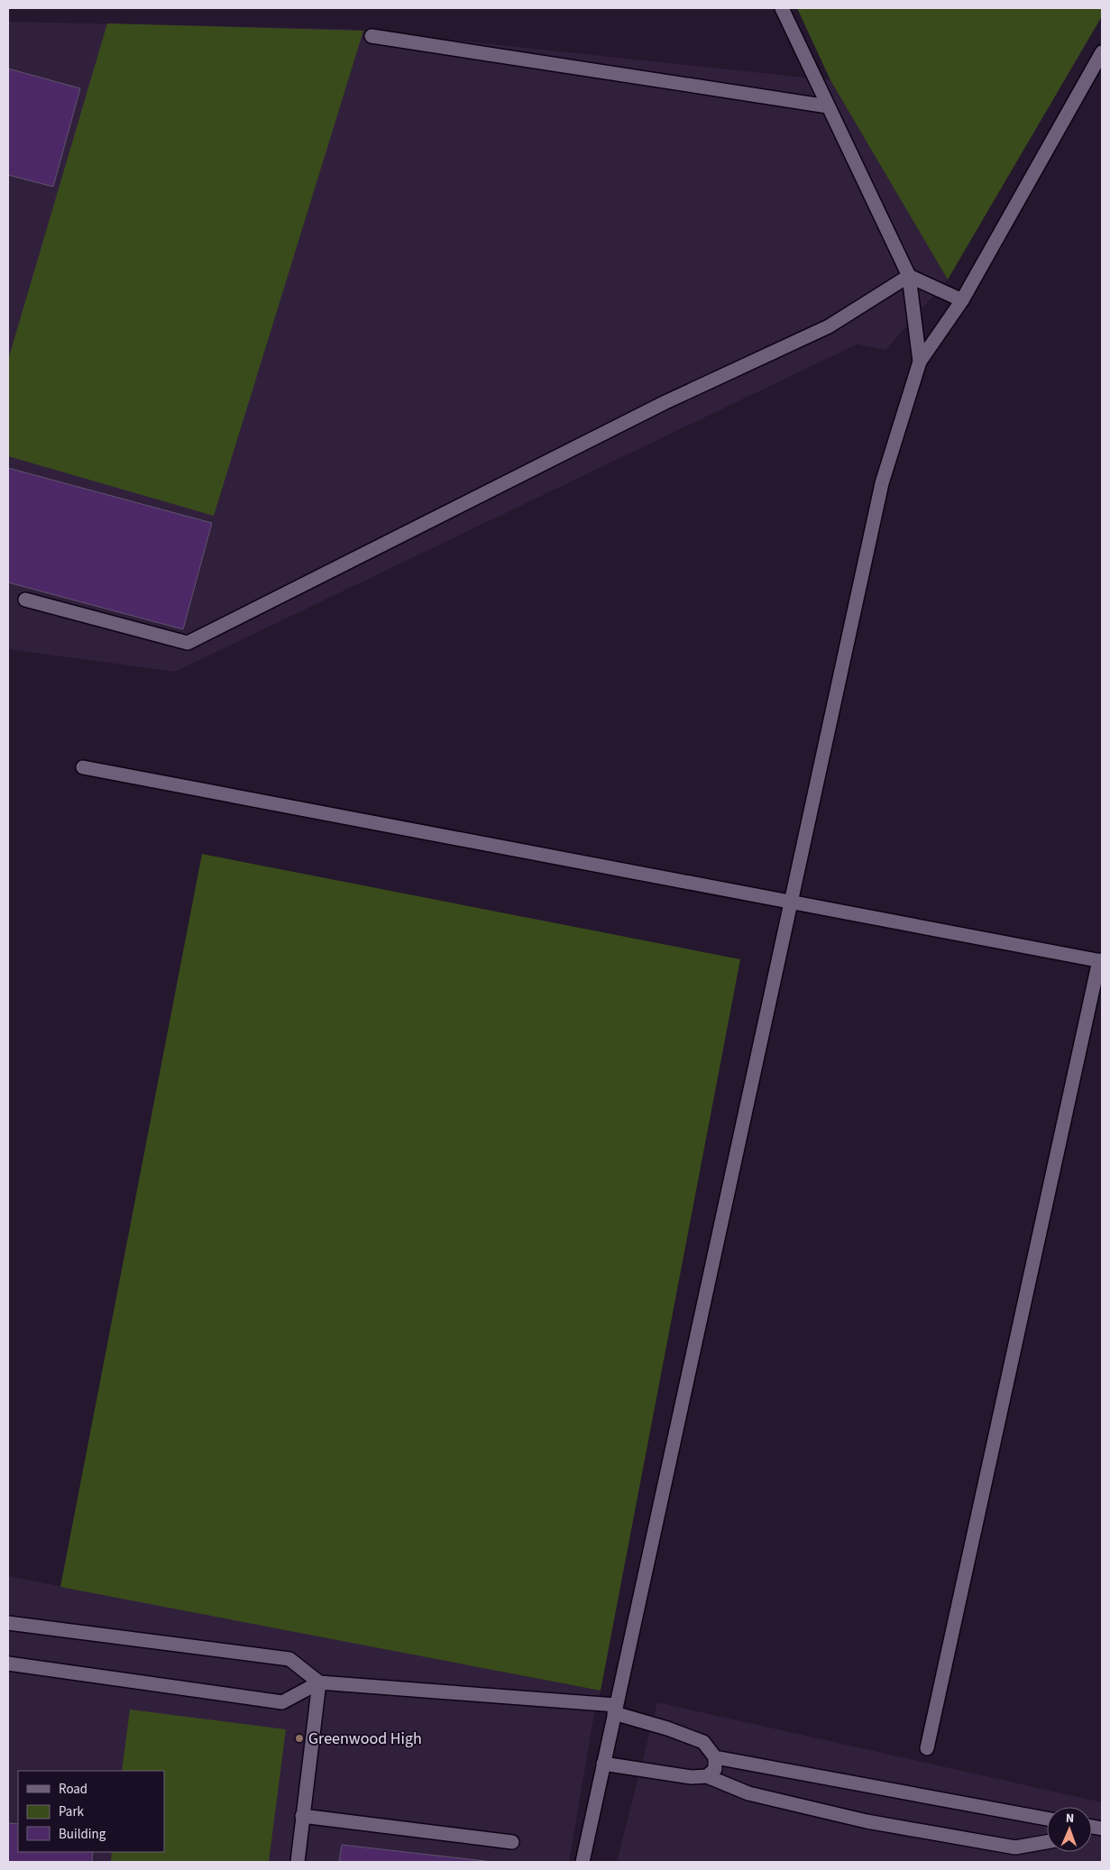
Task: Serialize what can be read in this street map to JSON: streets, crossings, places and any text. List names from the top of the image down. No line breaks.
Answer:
{"places":["Greenwood High"],"legend":["Road","Park","Building"],"north":"top"}
